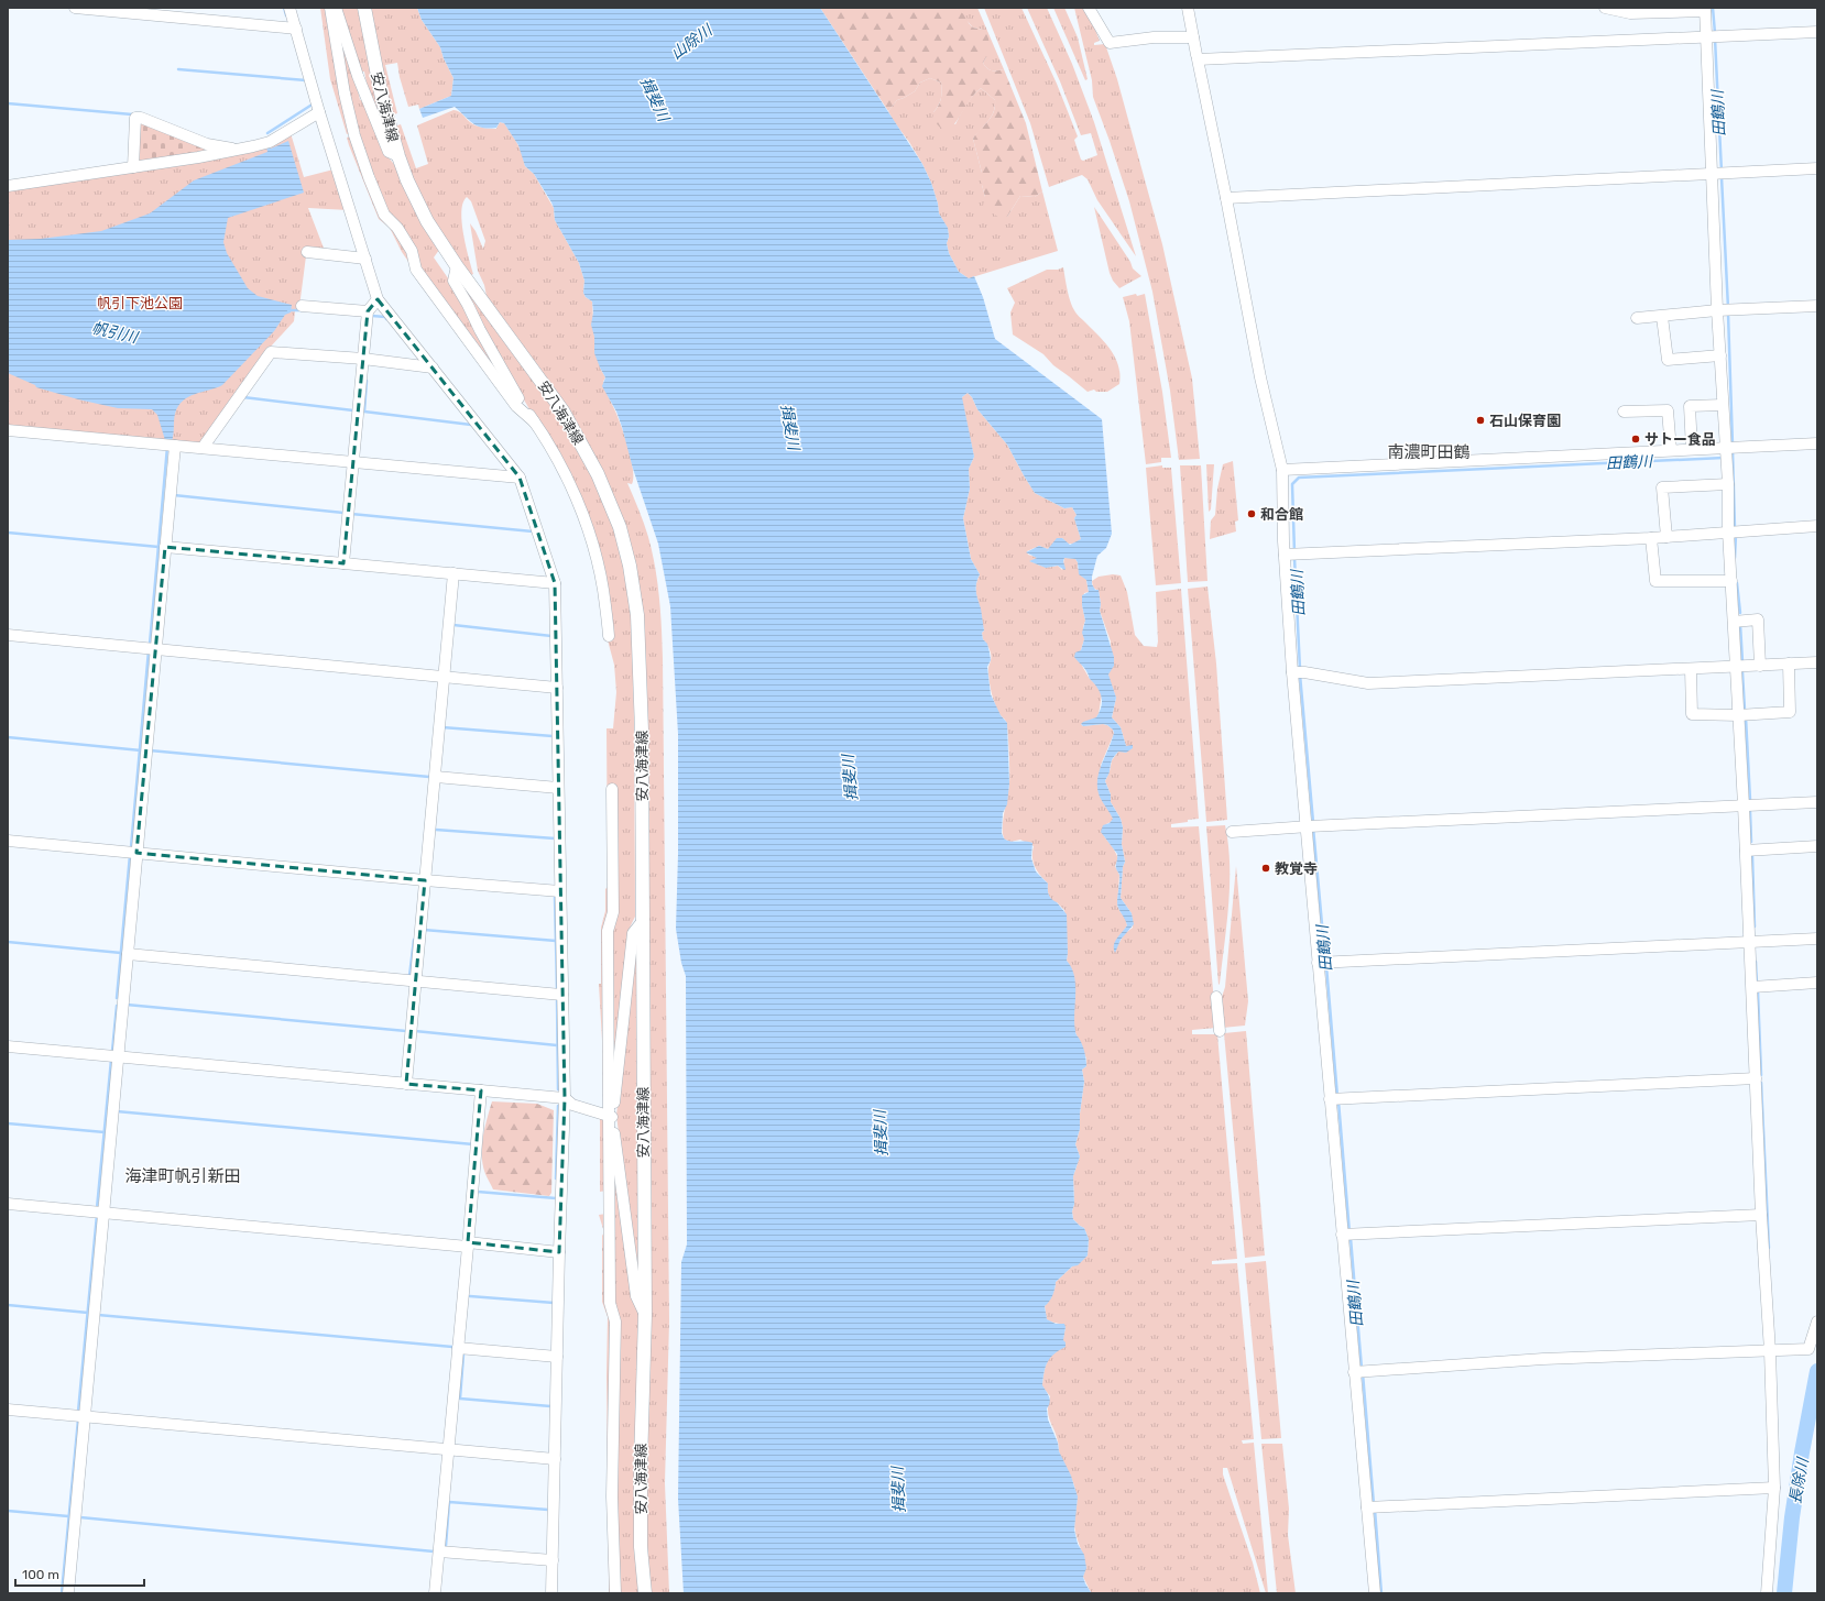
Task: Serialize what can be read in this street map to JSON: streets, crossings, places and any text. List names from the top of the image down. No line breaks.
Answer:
{"streets":{"main road":["安八海津線"]},"districts":["南濃町田鶴","海津町帆引新田"],"water":["山除川","揖斐川","田鶴川","帆引川","長除川"],"parks":["帆引下池公園"],"places":["石山保育園","サトー食品","和合館","教覚寺"],"scale_bar":"100 m"}
